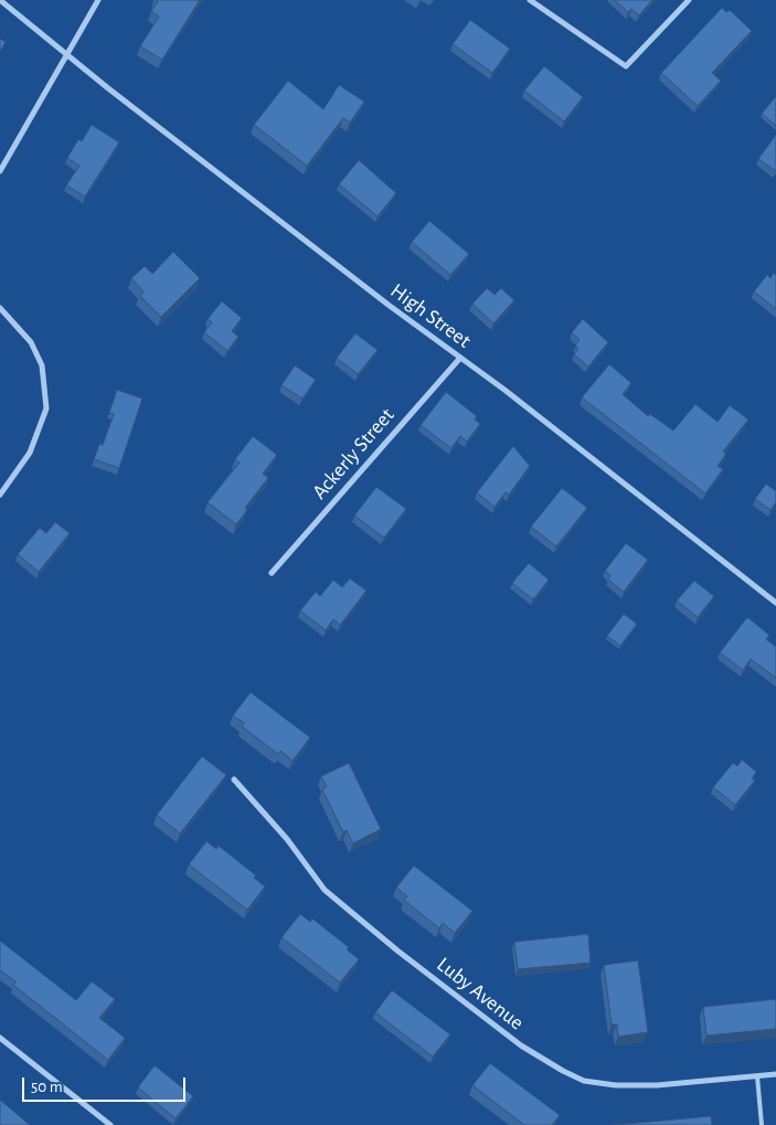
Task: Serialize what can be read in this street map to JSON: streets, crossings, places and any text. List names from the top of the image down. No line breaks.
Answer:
{"streets":{"street":["High Street","Ackerly Street","Luby Avenue"]},"crossings":[["High Street","Ackerly Street"]],"scale_bar":"50 m"}
